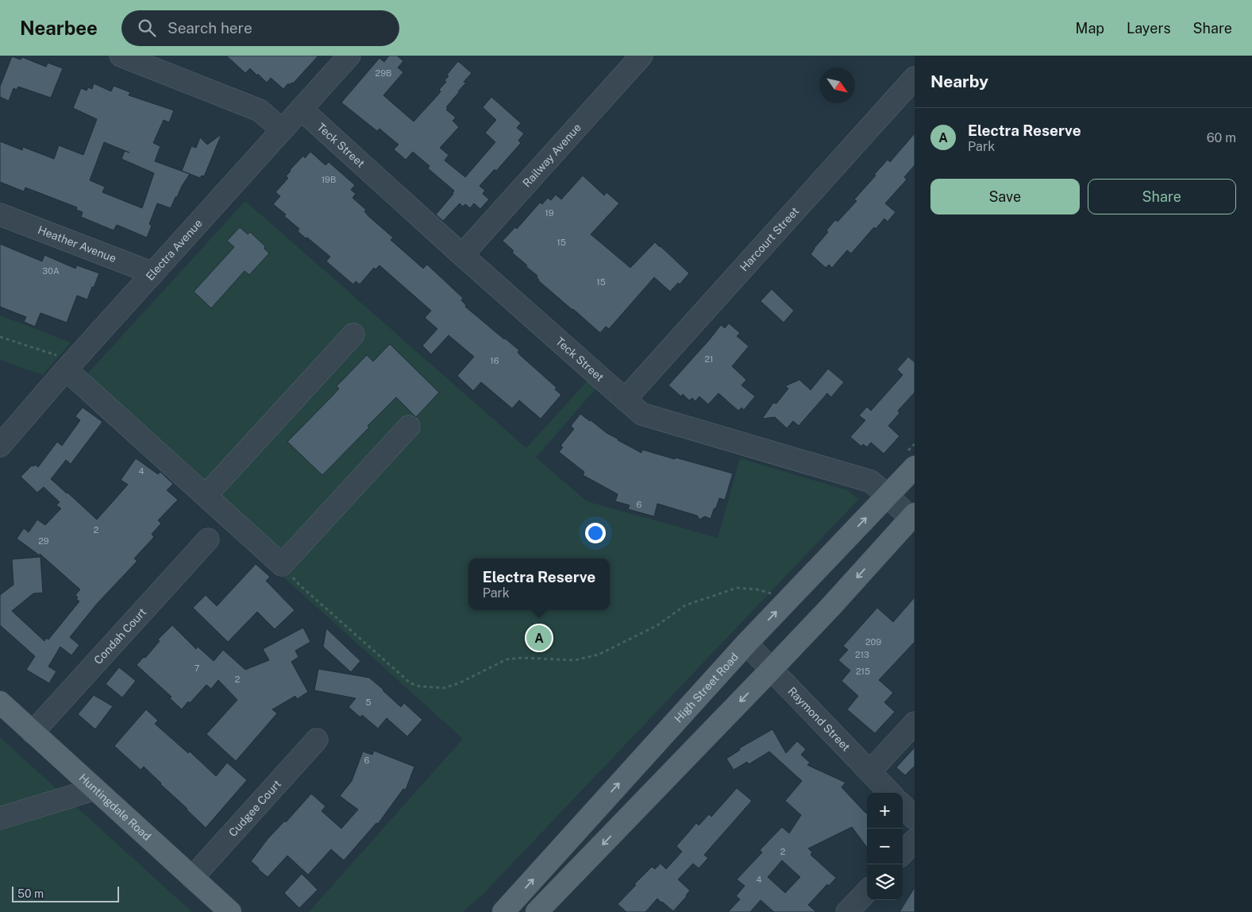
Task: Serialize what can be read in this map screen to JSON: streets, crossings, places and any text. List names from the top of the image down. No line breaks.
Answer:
{"streets":{"main road":["High Street Road","Huntingdale Road"],"street":["Teck Street","Railway Avenue","Harcourt Street","Heather Avenue","Electra Avenue","Condah Court","Raymond Street","Cudgee Court"]},"crossings":[["Teck Street","Railway Avenue"],["Teck Street","Harcourt Street"],["Teck Street","Electra Avenue"],["Teck Street","High Street Road"],["Heather Avenue","Electra Avenue"],["Condah Court","Huntingdale Road"],["High Street Road","Raymond Street"],["Huntingdale Road","Cudgee Court"]],"house_numbers":["29B","19B","19","15","30A","15","21","16","4","6","2","29","209","213","7","215","2","5","6","2","4"],"scale_bar":"50 m","north":"bottom right","page":{"header":"Nearbee","search":"Search here","nav":["Map","Layers","Share"],"heading":"Nearby","list":[{"mark":"A","name":"Electra Reserve","note":"Park","value":"60 m"}],"buttons":["Save","Share"],"popup":["Electra Reserve","Park"],"pins":"A","map_buttons":["+","−"],"scale":"50 m"}}
